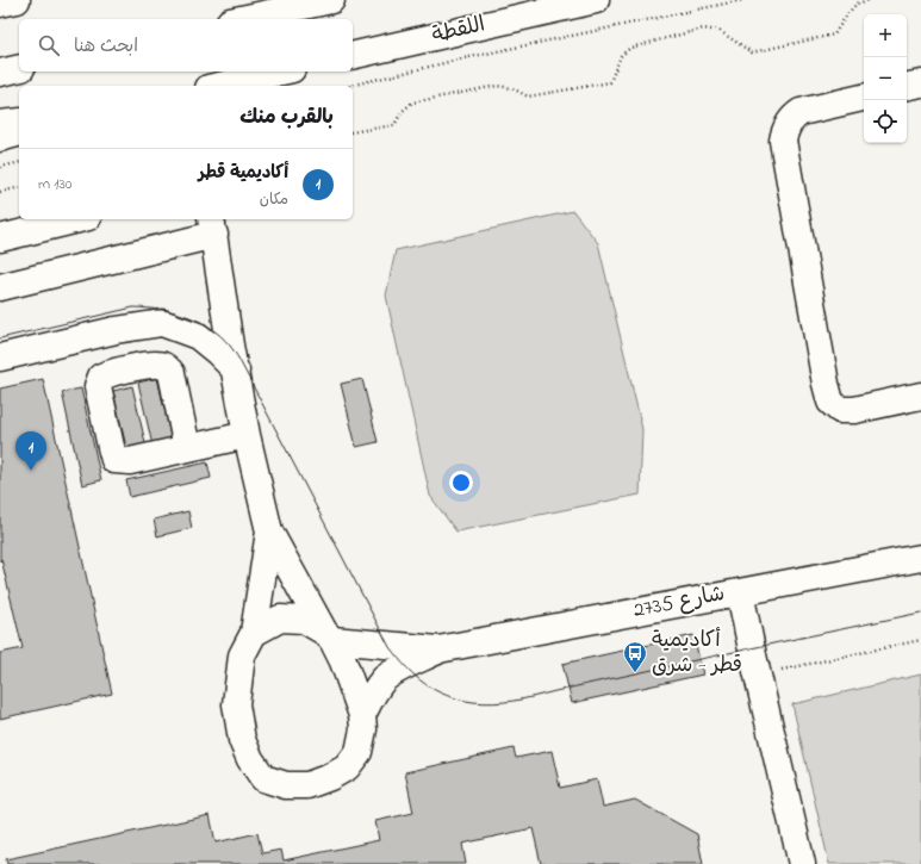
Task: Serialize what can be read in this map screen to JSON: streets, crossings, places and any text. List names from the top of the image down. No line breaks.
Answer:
{"streets":{"street":["اللقطة","شارع 2735"]},"places":{"bus stop":["أكاديمية قطر - شرق"]},"page":{"map_buttons":["+","−"],"search":"ابحث هنا","heading":"بالقرب منك","list":[{"mark":"1","name":"أكاديمية قطر","note":"مكان","value":"130 m"}],"pins":"1"}}
